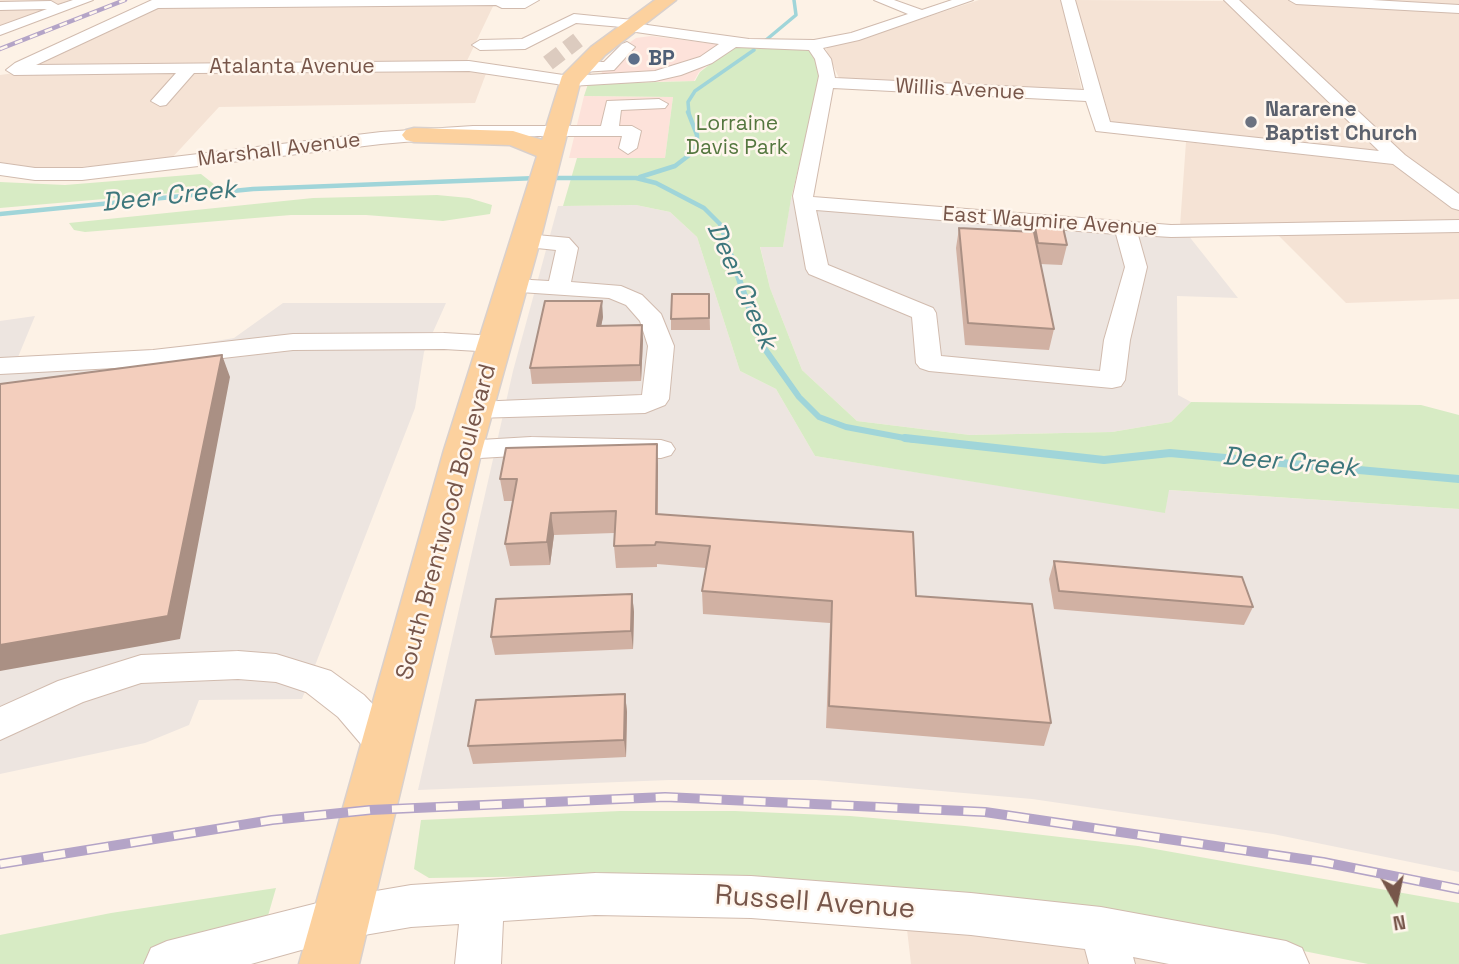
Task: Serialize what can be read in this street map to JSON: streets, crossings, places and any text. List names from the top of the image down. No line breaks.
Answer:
{"streets":{"main road":["South Brentwood Boulevard"],"street":["Atalanta Avenue","Willis Avenue","Marshall Avenue","East Waymire Avenue","Russell Avenue"]},"crossings":[["Atalanta Avenue","South Brentwood Boulevard"],["Marshall Avenue","South Brentwood Boulevard"],["South Brentwood Boulevard","Russell Avenue"]],"water":["Deer Creek"],"parks":["Lorraine Davis Park"],"places":["BP","Nararene Baptist Church"],"north":"bottom"}
